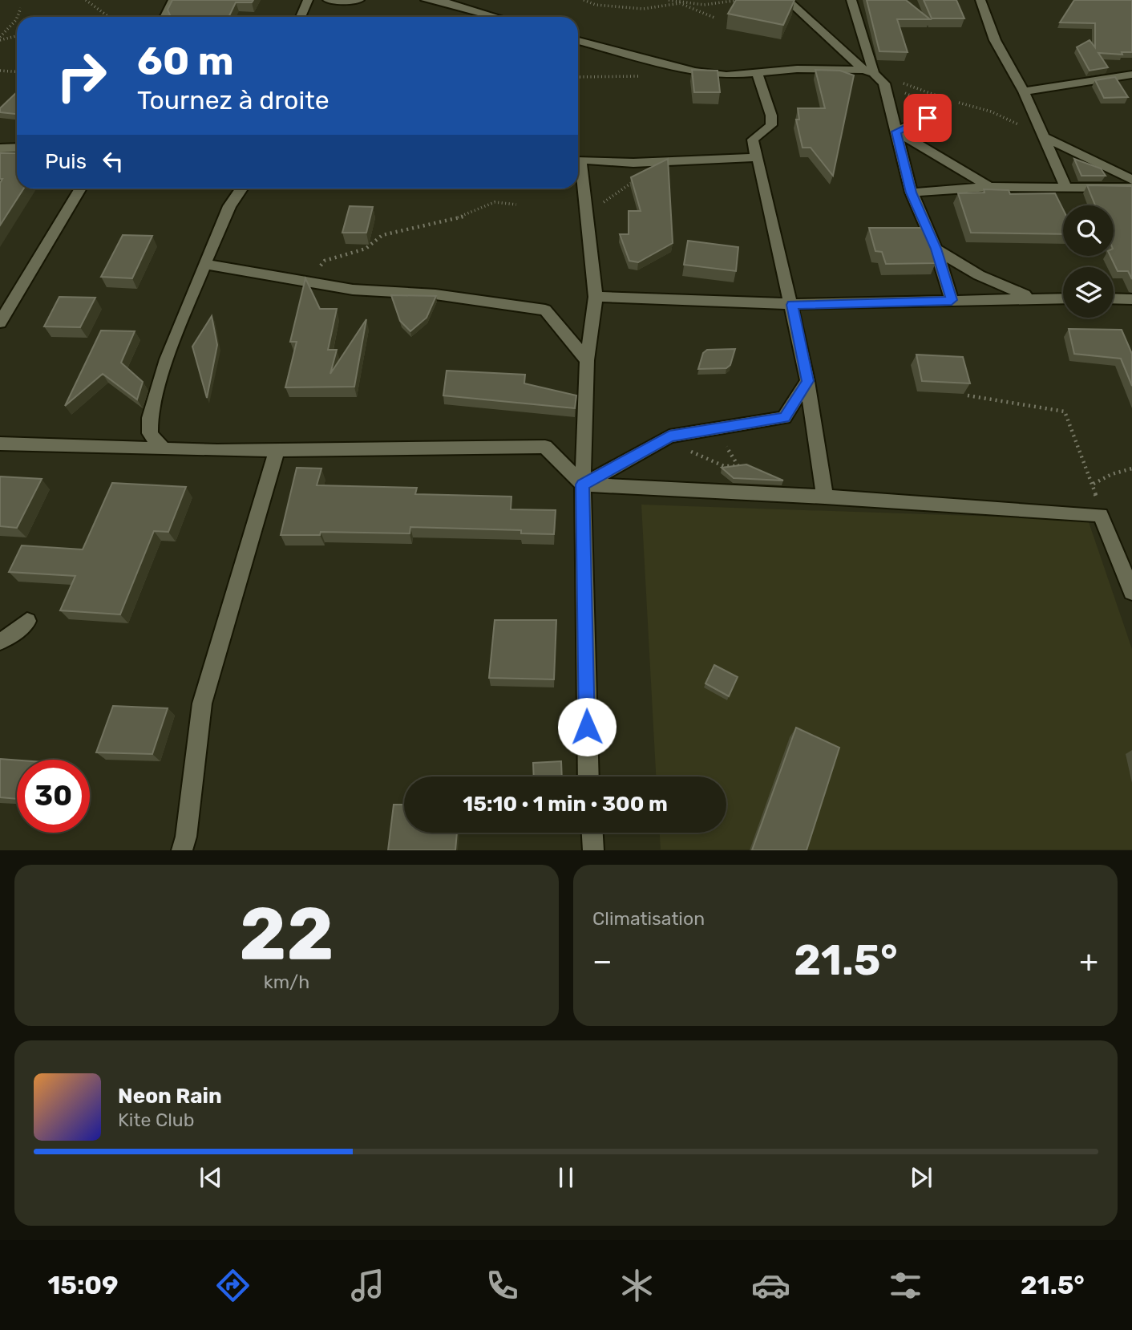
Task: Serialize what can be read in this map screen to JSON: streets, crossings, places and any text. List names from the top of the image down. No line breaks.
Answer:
{"page":{"turn":["60 m","Tournez à droite"],"then":"Puis","limit":"30","trip":"15:10 · 1 min · 300 m","tile":[["22","km/h"],"Climatisation"],"heat":["−","21.5°","+"],"song":["Neon Rain","Kite Club"],"tabs":["15:09","21.5°"]}}
